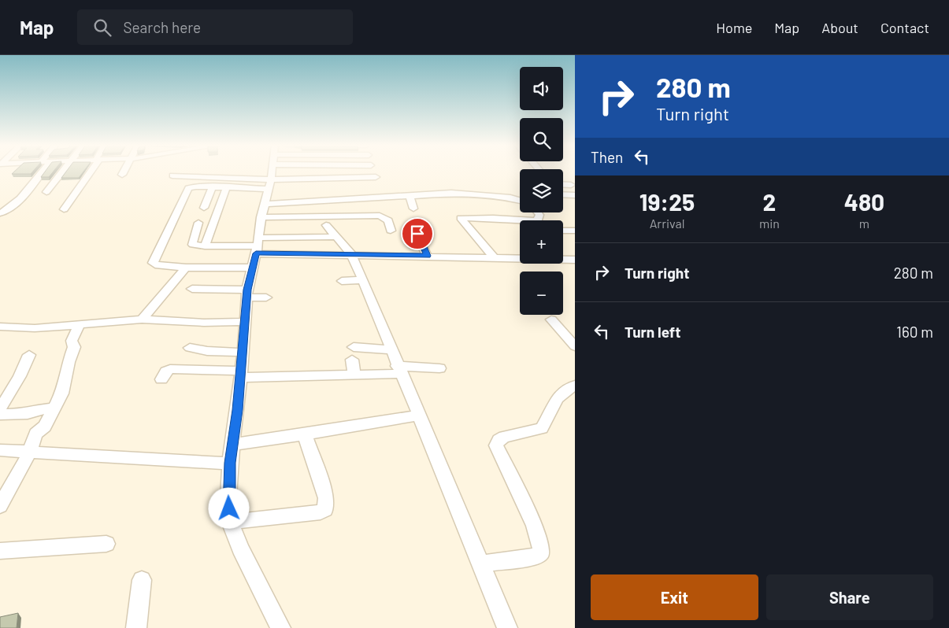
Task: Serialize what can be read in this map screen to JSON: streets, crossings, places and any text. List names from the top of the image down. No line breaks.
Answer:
{"page":{"header":"Map","search":"Search here","nav":["Home","Map","About","Contact"],"turn":["280 m","Turn right"],"map_buttons":["+","−"],"then":"Then","eta":["19:25","Arrival","2","min","480","m"],"list":[{"name":"Turn right","value":"280 m"},{"name":"Turn left","value":"160 m"}],"buttons":["Exit","Share"]}}
